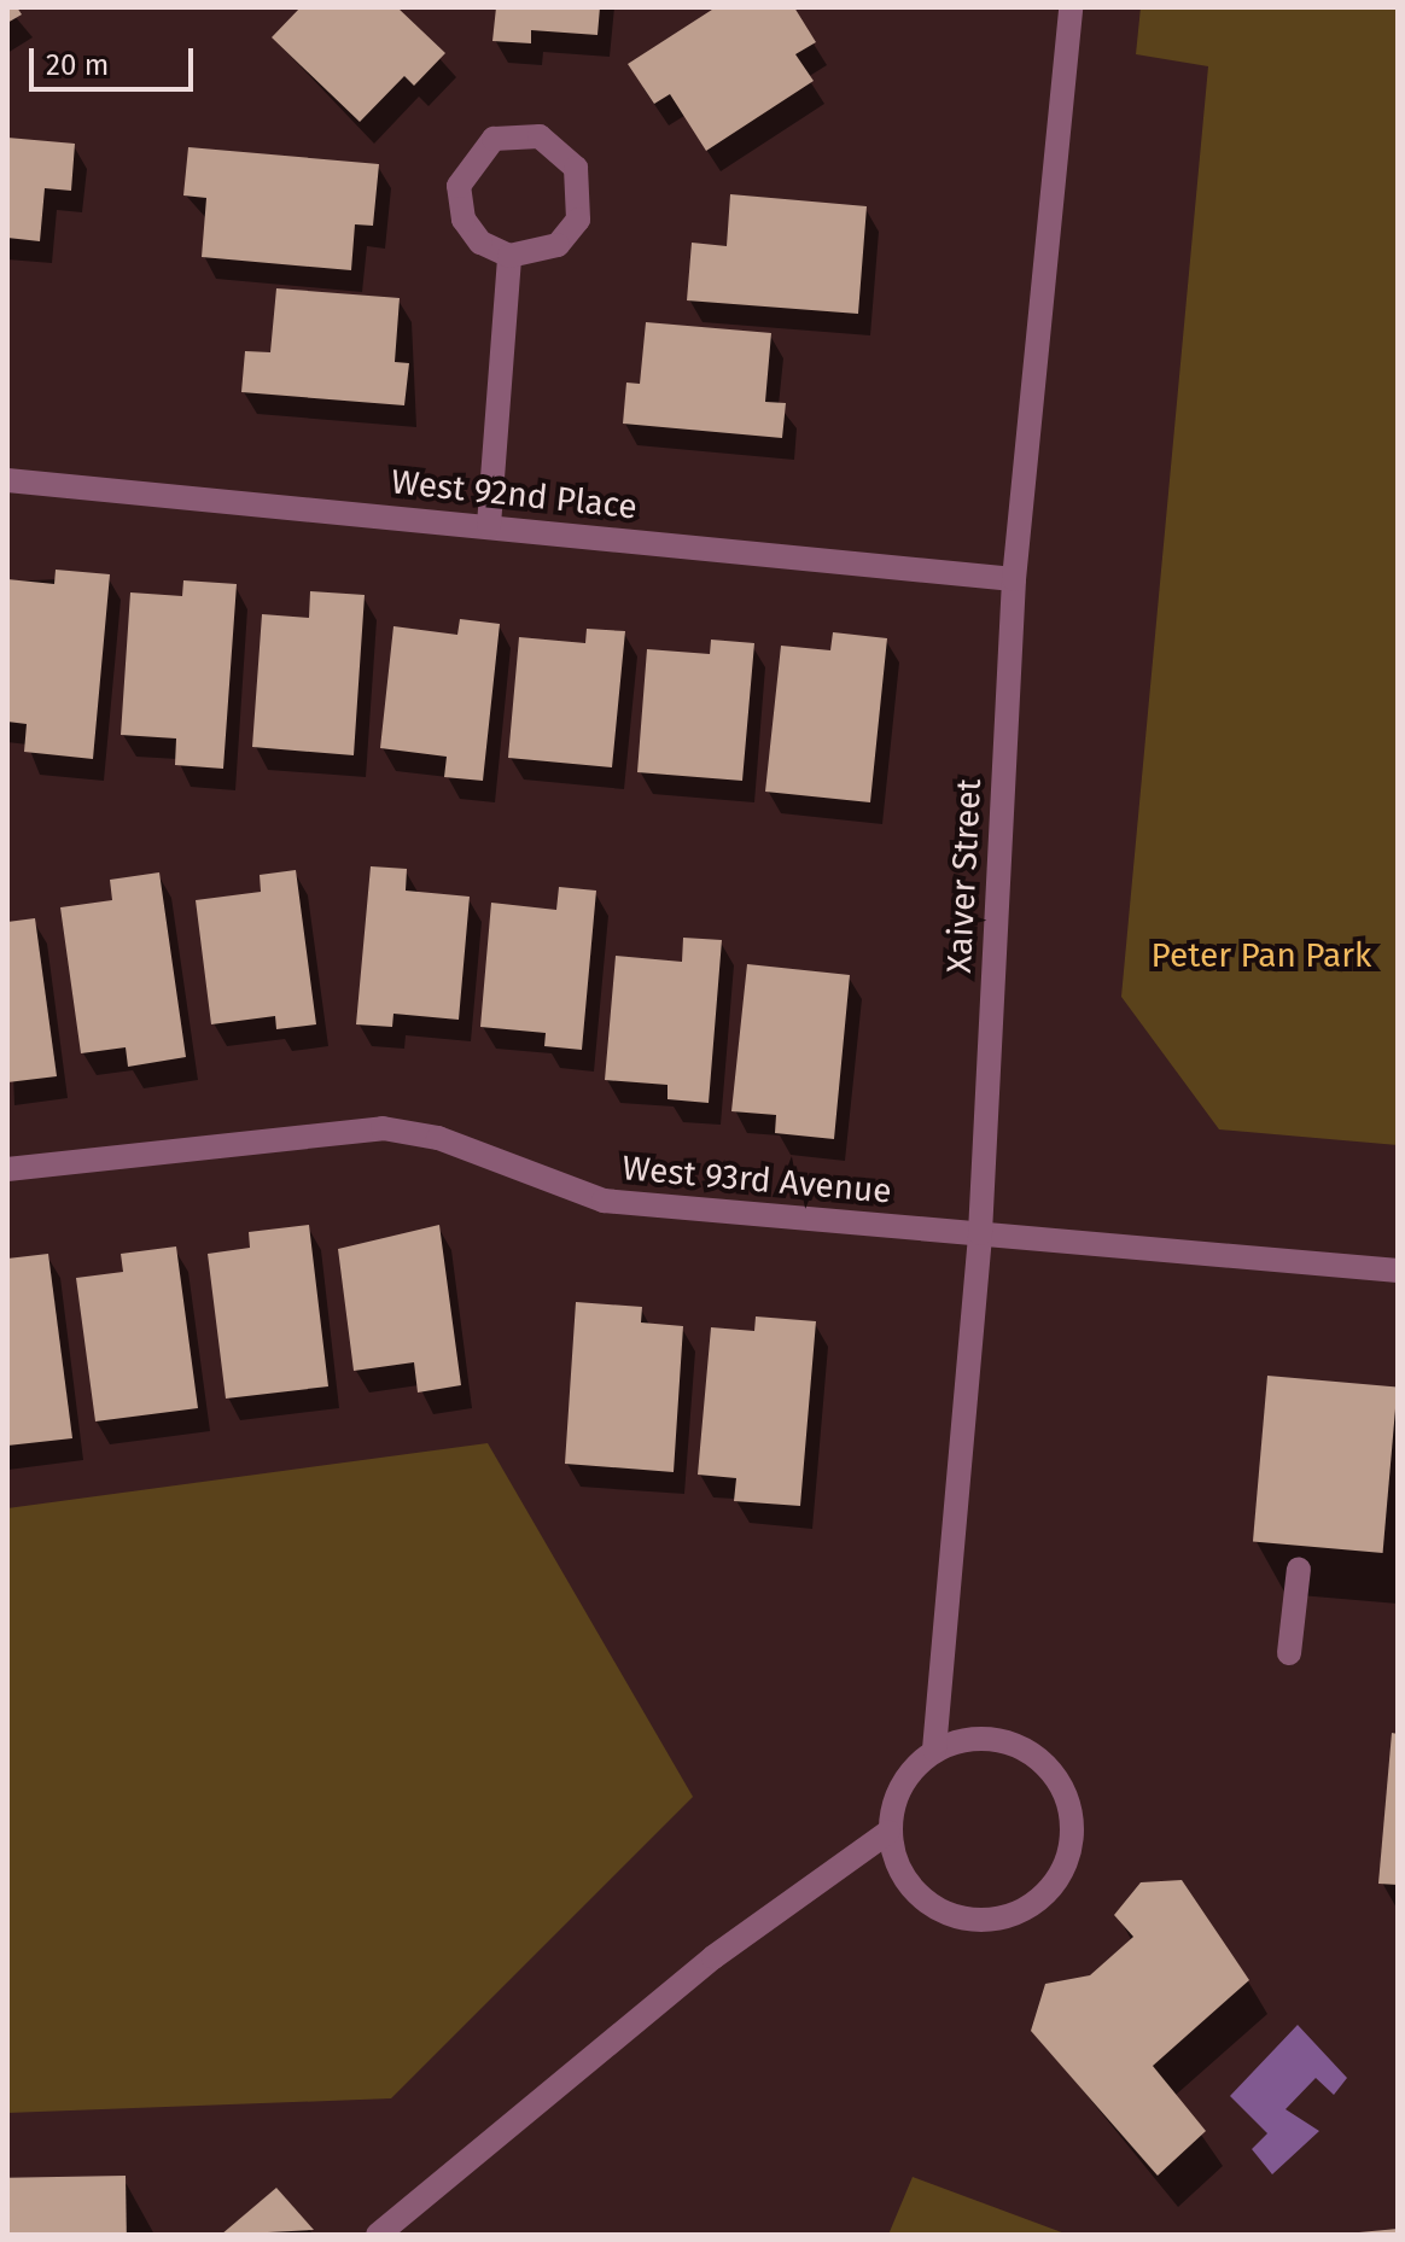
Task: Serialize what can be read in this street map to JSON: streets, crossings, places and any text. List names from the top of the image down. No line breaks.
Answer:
{"streets":{"street":["West 92nd Place","Xaiver Street","West 93rd Avenue"]},"crossings":[["West 92nd Place","Xaiver Street"],["Xaiver Street","West 93rd Avenue"]],"parks":["Peter Pan Park"],"scale_bar":"20 m"}
